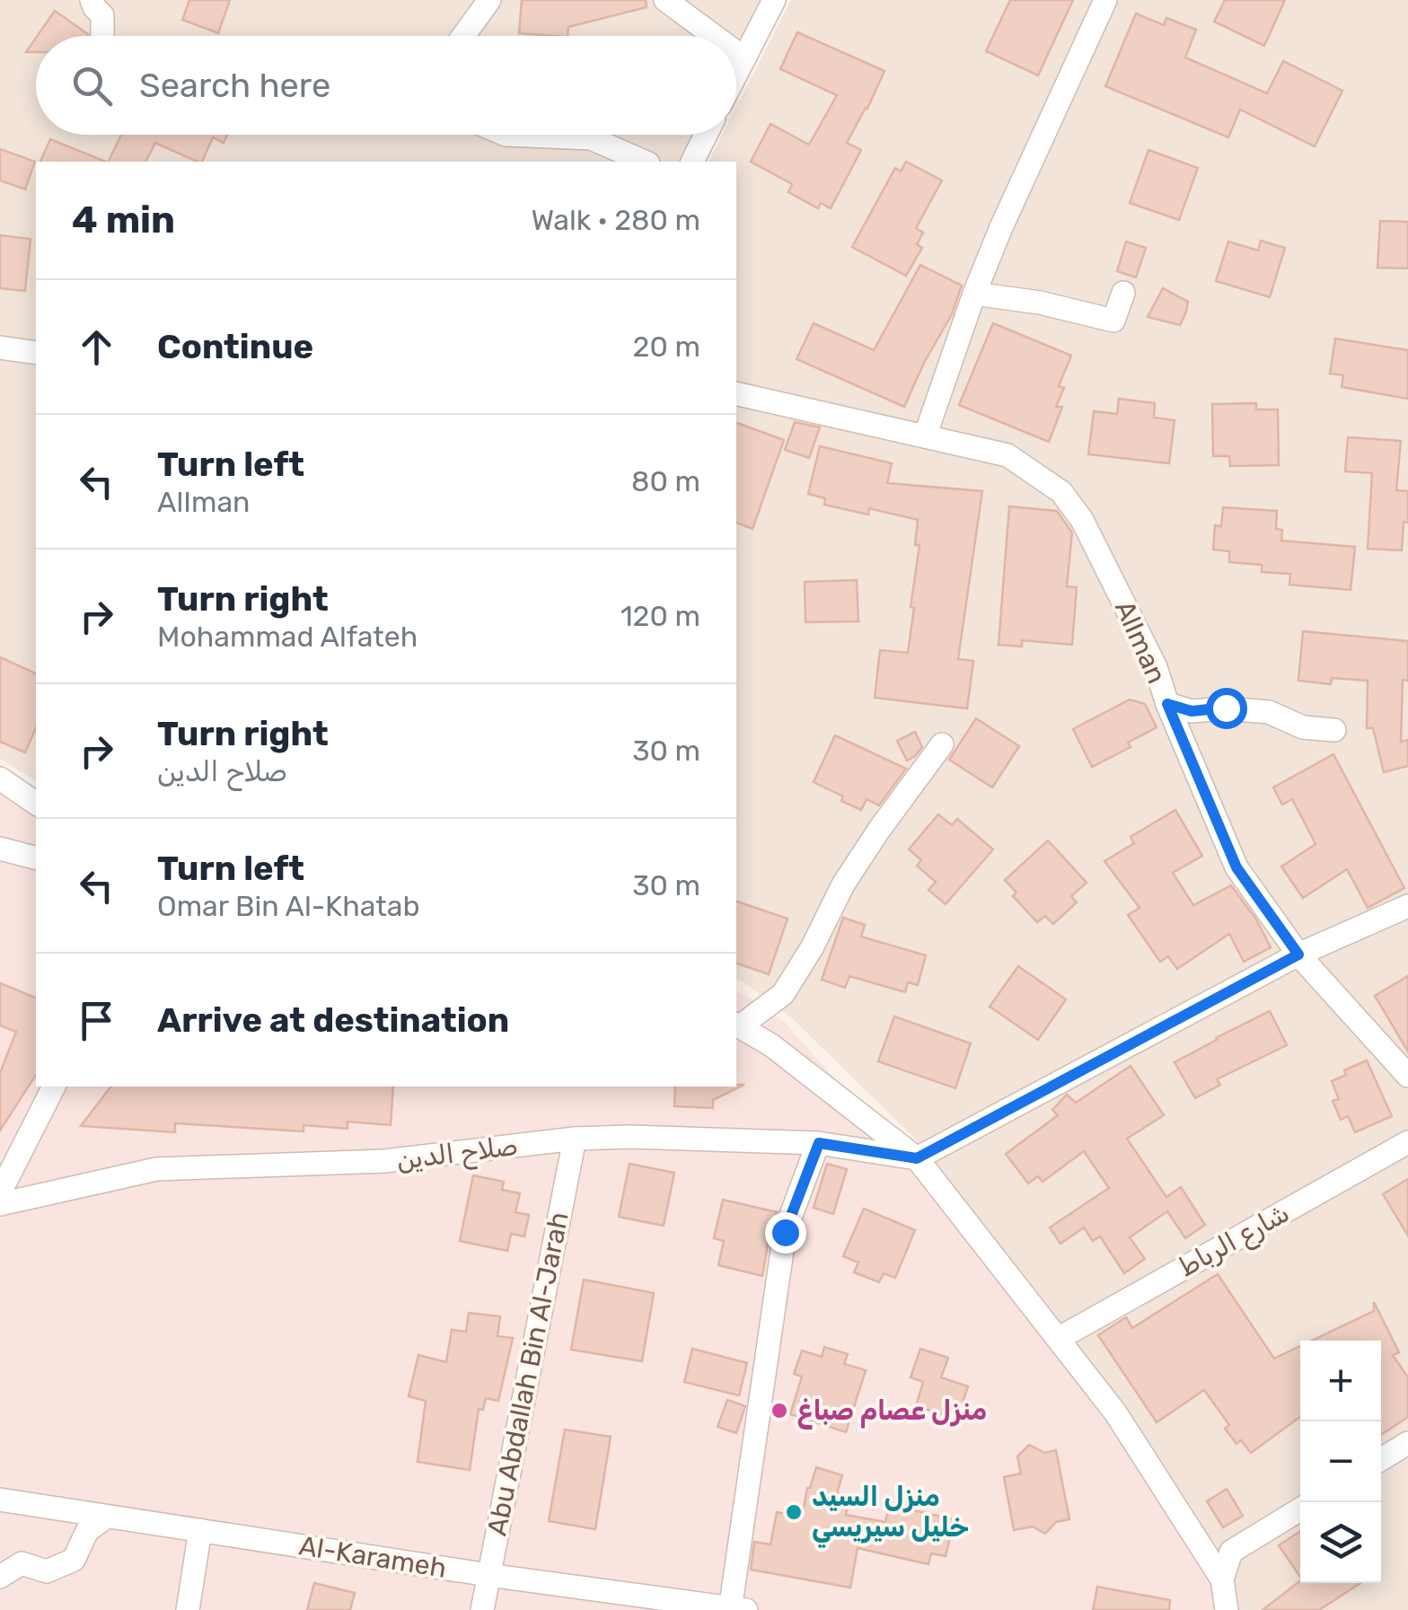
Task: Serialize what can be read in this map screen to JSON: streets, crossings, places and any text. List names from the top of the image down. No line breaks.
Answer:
{"streets":{"street":["AlIman","صلاح الدين","شارع الرباط","Abu Abdallah Bin Al-Jarah","Al-Karameh"]},"crossings":[["صلاح الدين","Abu Abdallah Bin Al-Jarah"],["Abu Abdallah Bin Al-Jarah","Al-Karameh"]],"places":["منزل عصام صباغ","منزل السيد خليل سيريسي"],"page":{"search":"Search here","heading":["4 min","Walk · 280 m"],"list":[["Continue","20 m"],["Turn left","AlIman","80 m"],["Turn right","Mohammad Alfateh","120 m"],["Turn right","صلاح الدين","30 m"],["Turn left","Omar Bin Al-Khatab","30 m"],"Arrive at destination"],"map_buttons":["+","−"]}}
